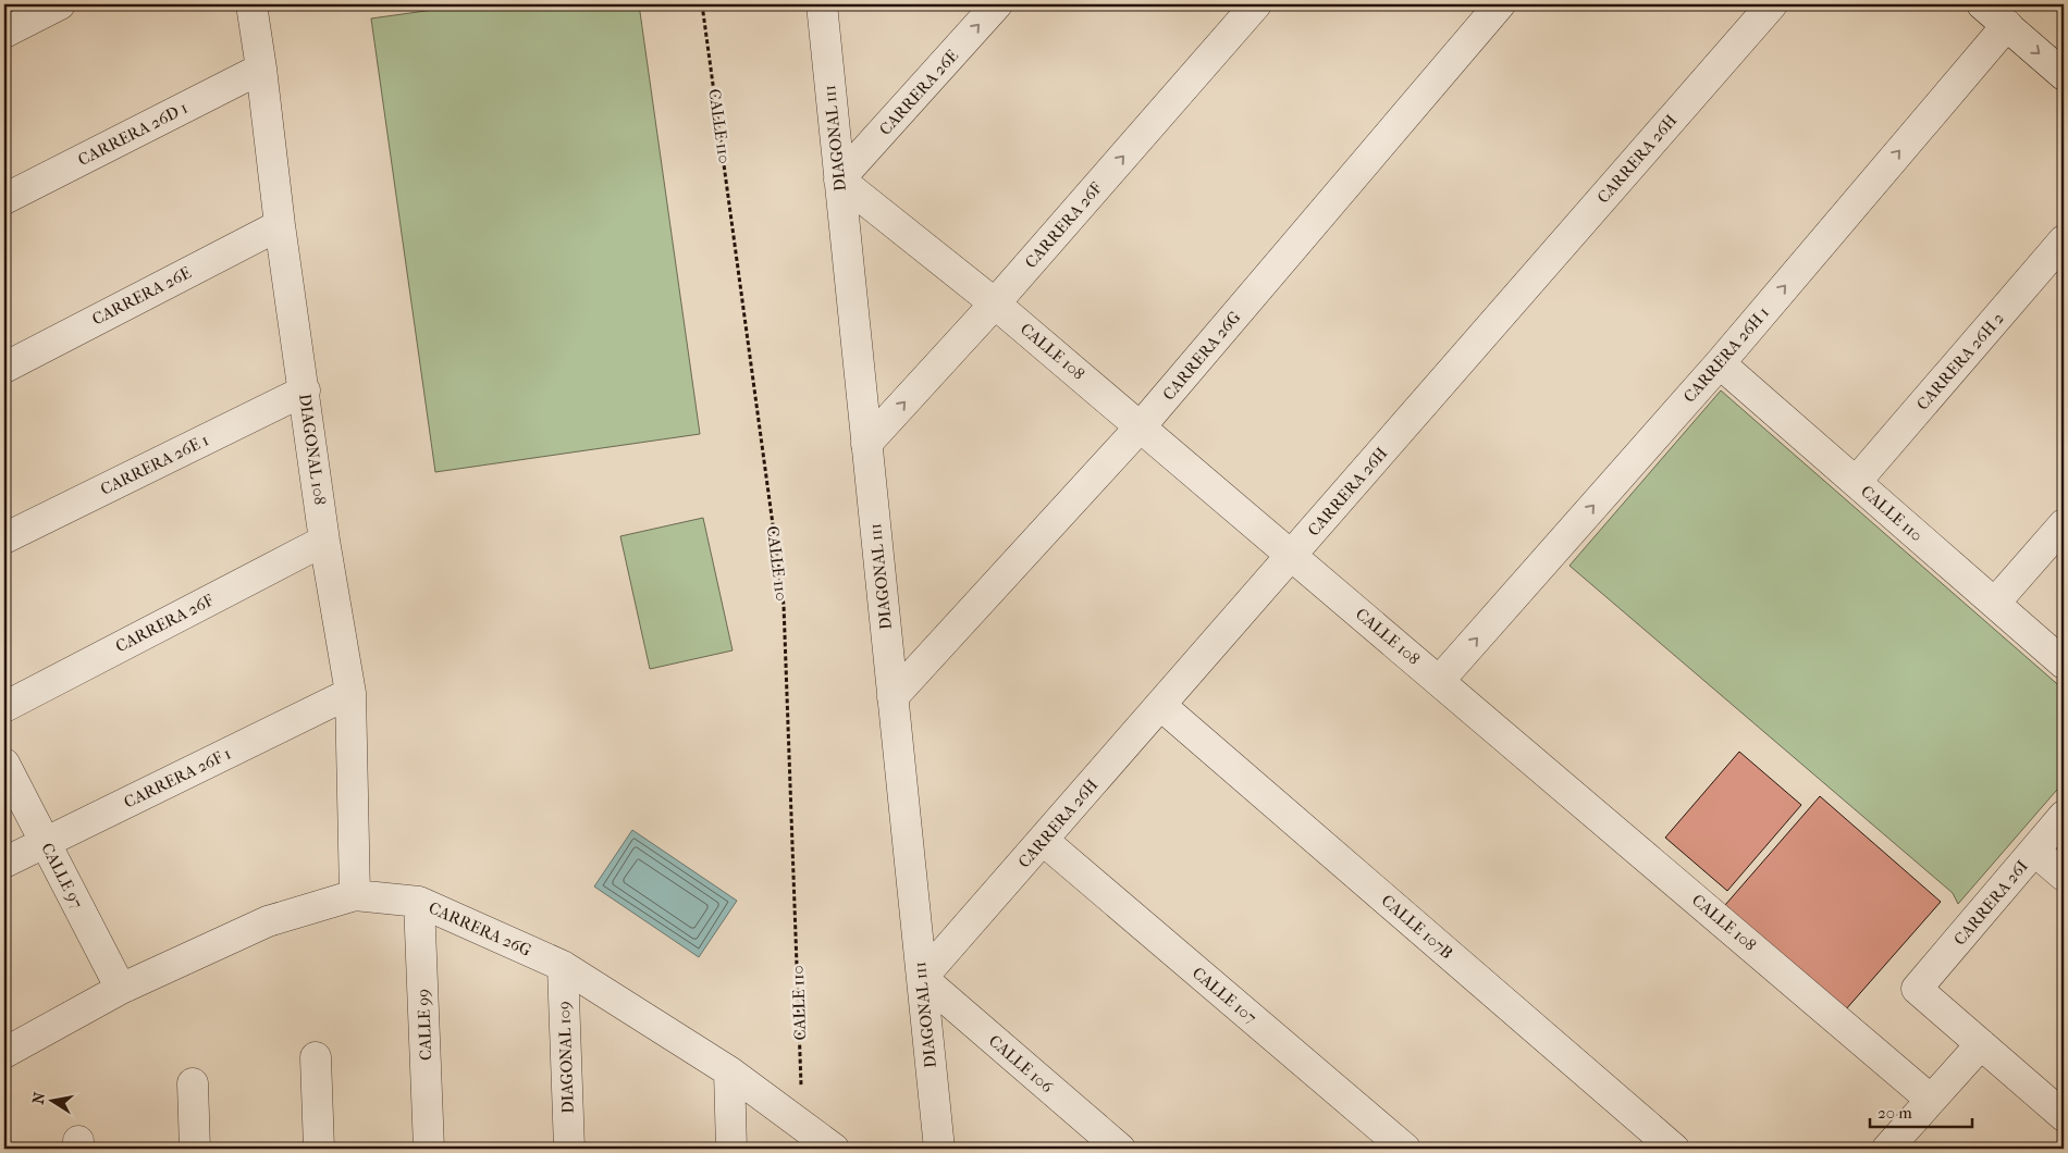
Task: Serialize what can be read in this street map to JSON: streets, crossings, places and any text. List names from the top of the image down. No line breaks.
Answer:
{"streets":{"street":["CARRERA 26E","CALLE 110","CARRERA 26D 1","DIAGONAL 111","CARRERA 26H","CARRERA 26F","CALLE 108","CARRERA 26H 1","CARRERA 26G","CARRERA 26H 2","DIAGONAL 108","CARRERA 26E 1","CARRERA 26F 1","CALLE 97","CARRERA 26I","CALLE 107B","CALLE 107","CALLE 99","DIAGONAL 109","CALLE 106"]},"crossings":[["CARRERA 26E","DIAGONAL 111"],["CARRERA 26E","CALLE 108"],["CARRERA 26E","DIAGONAL 108"],["CALLE 110","CARRERA 26H 1"],["CALLE 110","CARRERA 26G"],["CALLE 110","CARRERA 26H 2"],["CARRERA 26D 1","DIAGONAL 108"],["DIAGONAL 111","CARRERA 26H"],["DIAGONAL 111","CARRERA 26F"],["DIAGONAL 111","CALLE 108"],["DIAGONAL 111","CARRERA 26G"],["DIAGONAL 111","CALLE 106"],["CARRERA 26H","CALLE 108"],["CARRERA 26H","CALLE 107B"],["CARRERA 26H","CALLE 107"],["CARRERA 26H","CALLE 106"],["CARRERA 26F","CALLE 108"],["CARRERA 26F","DIAGONAL 108"],["CALLE 108","CARRERA 26H 1"],["CALLE 108","CARRERA 26G"],["CARRERA 26G","DIAGONAL 108"],["CARRERA 26G","CALLE 97"],["CARRERA 26G","CALLE 99"],["CARRERA 26G","DIAGONAL 109"],["DIAGONAL 108","CARRERA 26E 1"],["DIAGONAL 108","CARRERA 26F 1"],["CARRERA 26F 1","CALLE 97"]],"one_way":["CARRERA 26E","CARRERA 26F","CARRERA 26H 1"],"scale_bar":"20 m","north":"left"}
